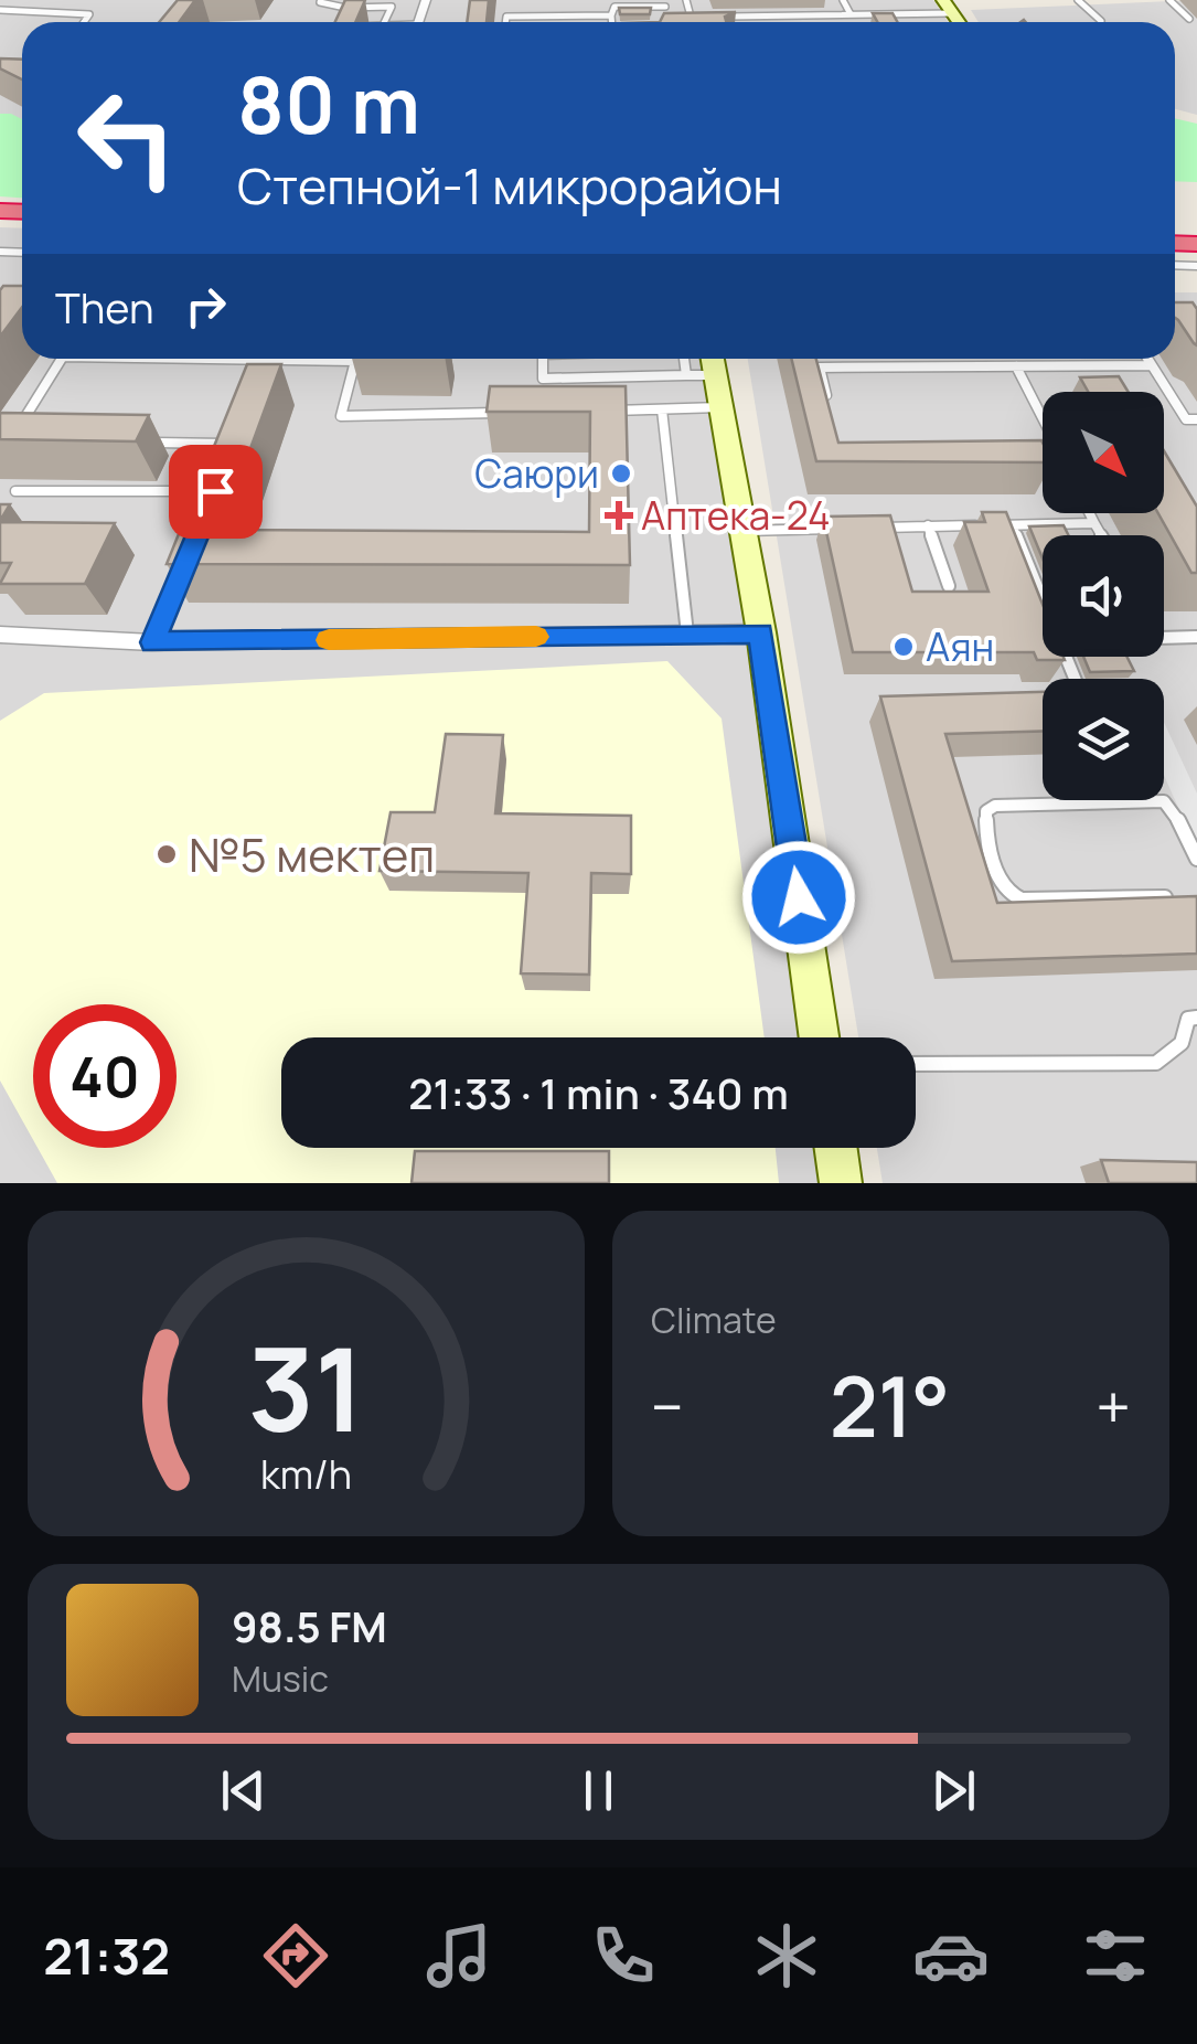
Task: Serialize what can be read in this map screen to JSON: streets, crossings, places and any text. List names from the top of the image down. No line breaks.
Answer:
{"places":{"other":["Саюри","Аян","№5 мектеп"],"health":["Аптека-24"]},"north":"bottom right","page":{"turn":["80 m","Степной-1 микрорайон"],"then":"Then","limit":"40","trip":"21:33 · 1 min · 340 m","tile":"Climate","heat":["−","21°","+"],"song":["98.5 FM","Music"],"tabs":"21:32","gauge":["31","km/h"]}}
